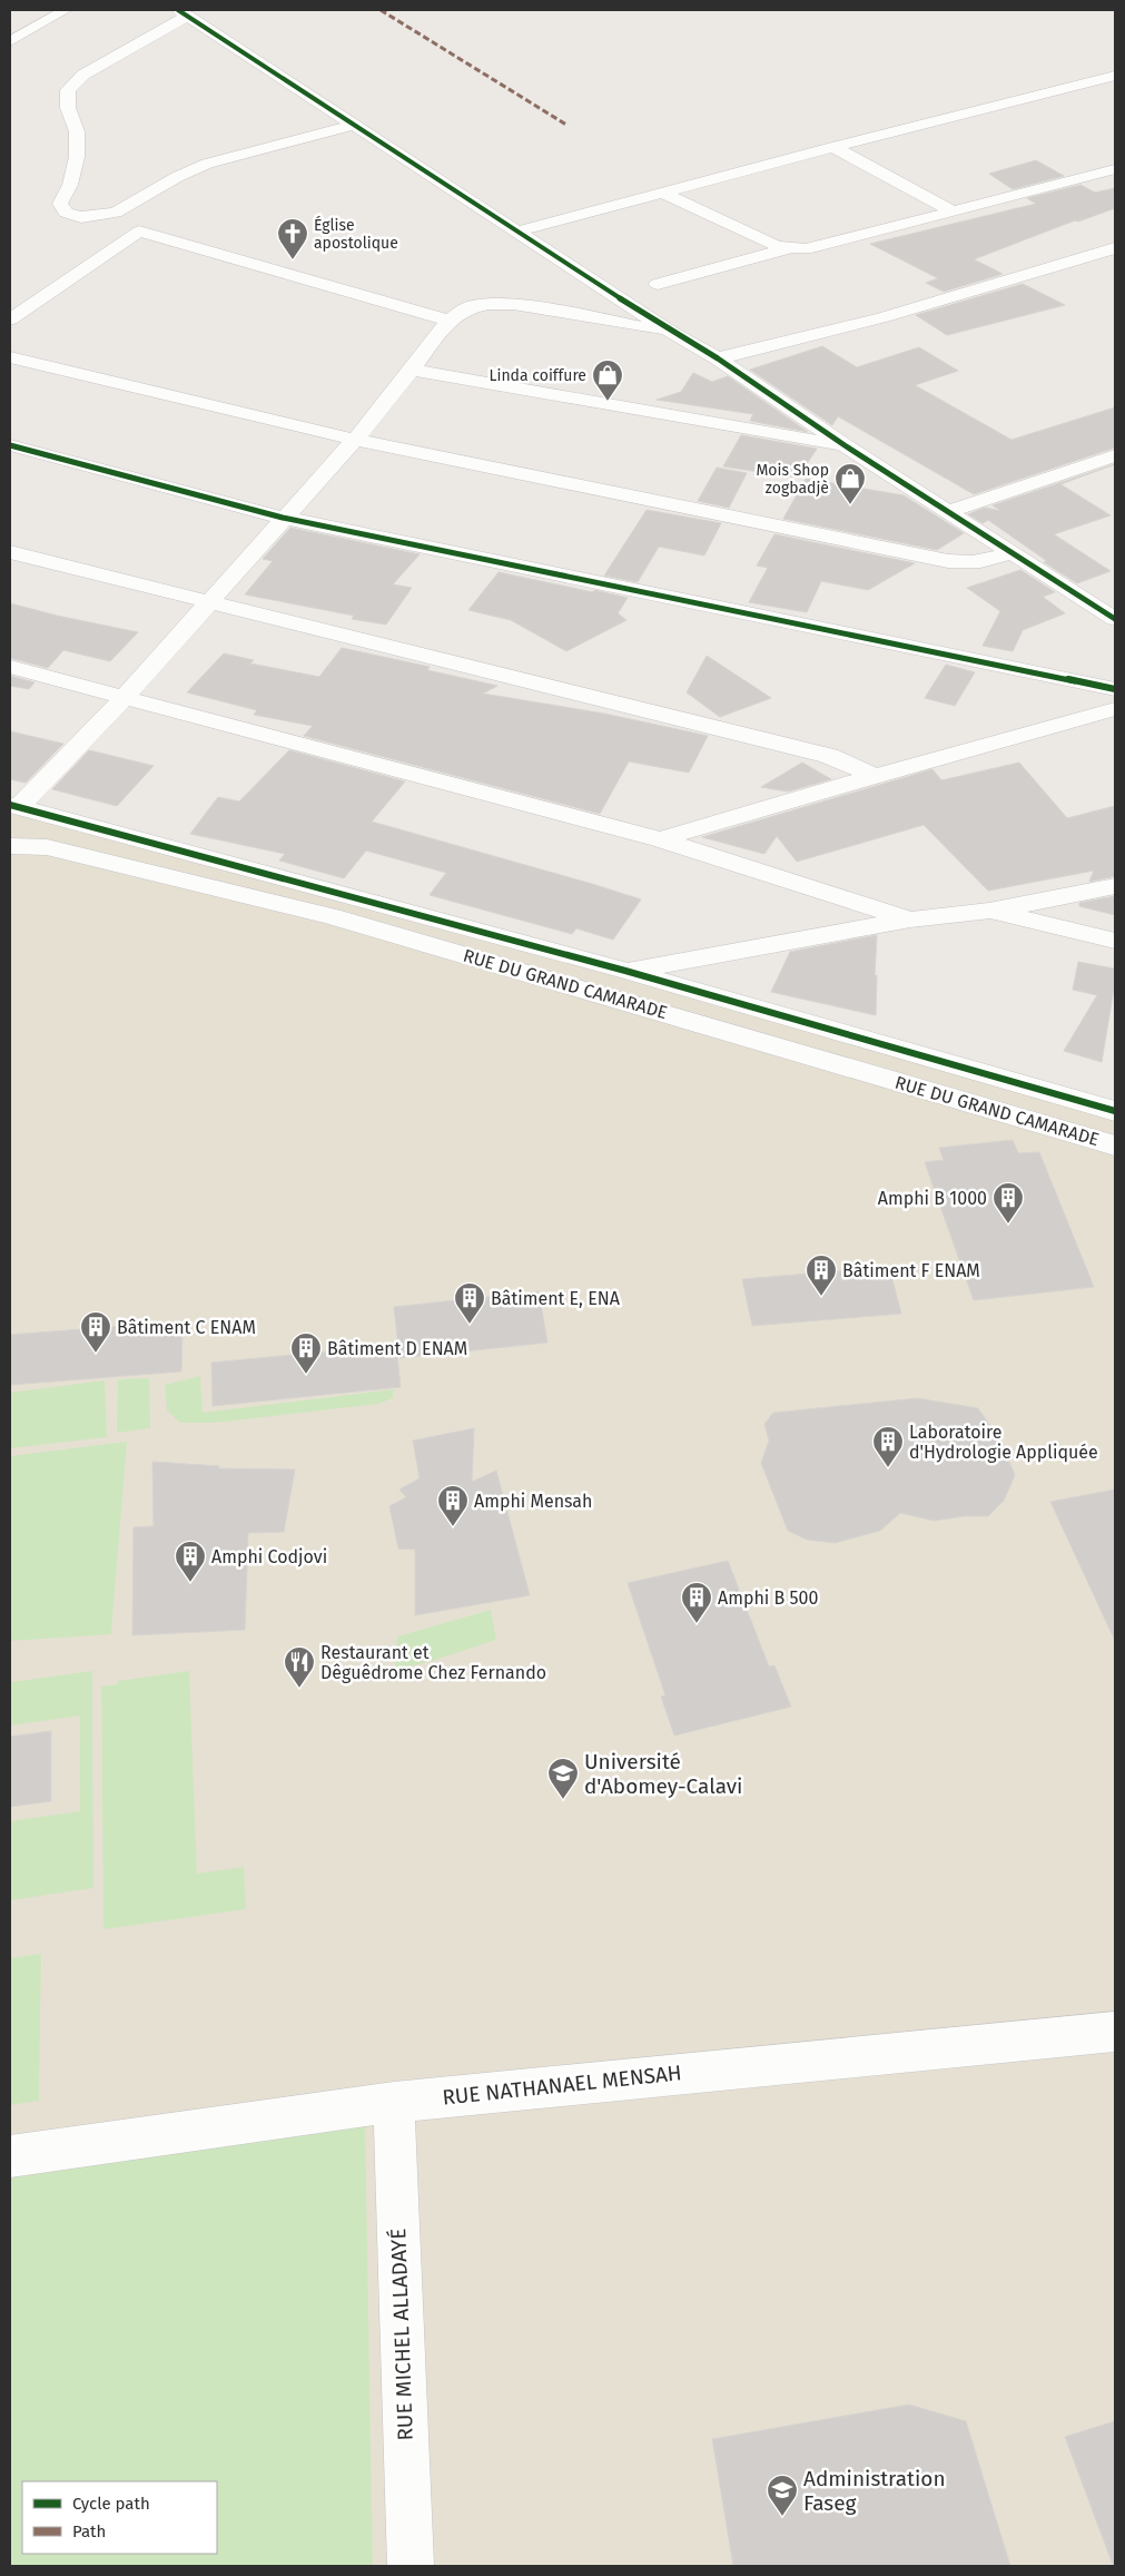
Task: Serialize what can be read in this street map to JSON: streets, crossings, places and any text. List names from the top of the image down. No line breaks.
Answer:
{"streets":{"street":["RUE DU GRAND CAMARADE","RUE NATHANAEL MENSAH","RUE MICHEL ALLADAYÉ"]},"crossings":[["RUE NATHANAEL MENSAH","RUE MICHEL ALLADAYÉ"]],"places":{"church":["Église apostolique"],"shop":["Linda coiffure","Mois Shop zogbadjè"],"building":["Amphi B 1000","Bâtiment F ENAM","Bâtiment E, ENA","Bâtiment C ENAM","Bâtiment D ENAM","Laboratoire d'Hydrologie Appliquée","Amphi Mensah","Amphi Codjovi","Amphi B 500"],"restaurant":["Restaurant et Dêguêdrome Chez Fernando"],"school or university":["Université d'Abomey-Calavi","Administration Faseg"]},"legend":["Cycle path","Path"]}
